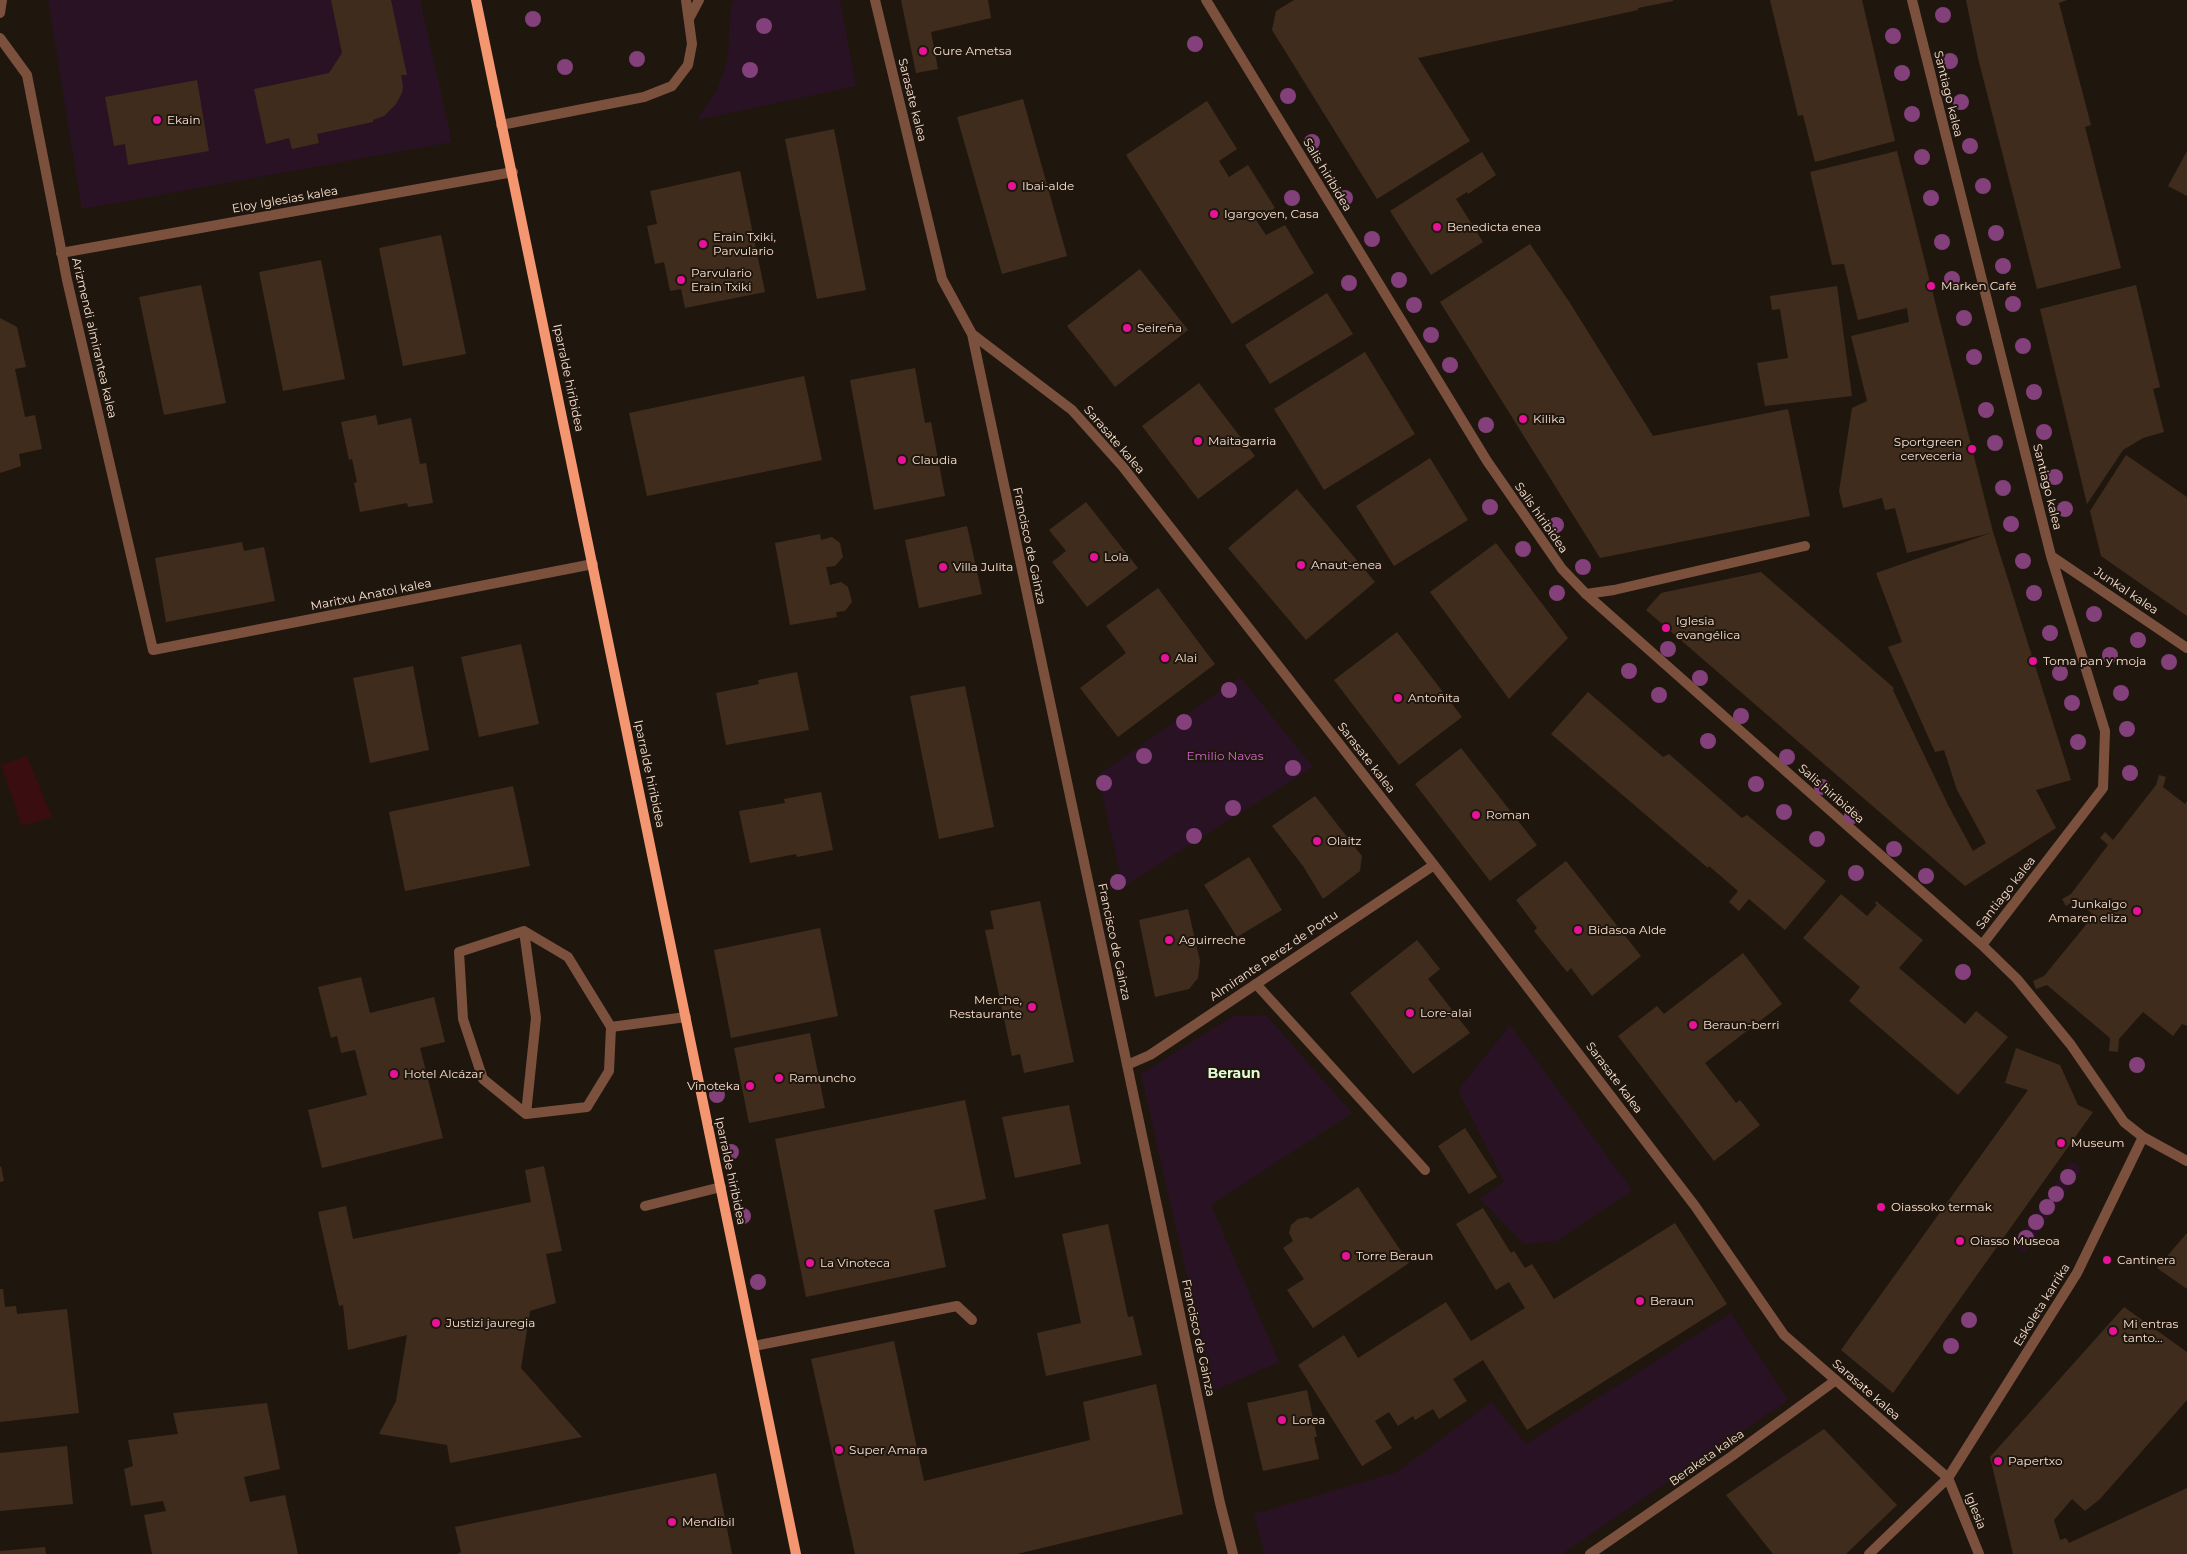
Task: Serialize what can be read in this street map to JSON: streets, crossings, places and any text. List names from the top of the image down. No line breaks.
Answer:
{"streets":{"main road":["Iparralde hiribidea"],"street":["Santiago kalea","Sarasate kalea","Salis hiribidea","Eloy Iglesias kalea","Arizmendi almirantea kalea","Francisco de Gainza","Junkal kalea","Maritxu Anatol kalea","Almirante Perez de Portu","Eskoleta karrika","Beraketa kalea","Iglesia"]},"crossings":[["Santiago kalea","Salis hiribidea"],["Santiago kalea","Junkal kalea"],["Sarasate kalea","Francisco de Gainza"],["Sarasate kalea","Almirante Perez de Portu"],["Sarasate kalea","Eskoleta karrika"],["Sarasate kalea","Beraketa kalea"],["Sarasate kalea","Iglesia"],["Eloy Iglesias kalea","Arizmendi almirantea kalea"],["Eloy Iglesias kalea","Iparralde hiribidea"],["Arizmendi almirantea kalea","Maritxu Anatol kalea"],["Iparralde hiribidea","Maritxu Anatol kalea"],["Francisco de Gainza","Almirante Perez de Portu"],["Eskoleta karrika","Iglesia"]],"districts":["Beraun"],"parks":["Emilio Navas"],"places":["Gure Ametsa","Ekain","Ibai-alde","Igargoyen, Casa","Benedicta enea","Erain Txiki, Parvulario","Parvulario Erain Txiki","Marken Café","Seireña","Kilika","Maitagarria","Sportgreen cerveceria","Claudia","Lola","Anaut-enea","Villa Julita","Iglesia evangélica","Alai","Toma pan y moja","Antoñita","Roman","Olaitz","Junkalgo Amaren eliza","Bidasoa Alde","Aguirreche","Merche, Restaurante","Lore-alai","Beraun-berri","Hotel Alcázar","Ramuncho","Vinoteka","Museum","Oiassoko termak","Oiasso Museoa","Torre Beraun","Cantinera","La Vinoteca","Beraun","Justizi jauregia","Mi entras tanto...","Lorea","Super Amara","Papertxo","Mendibil"]}
